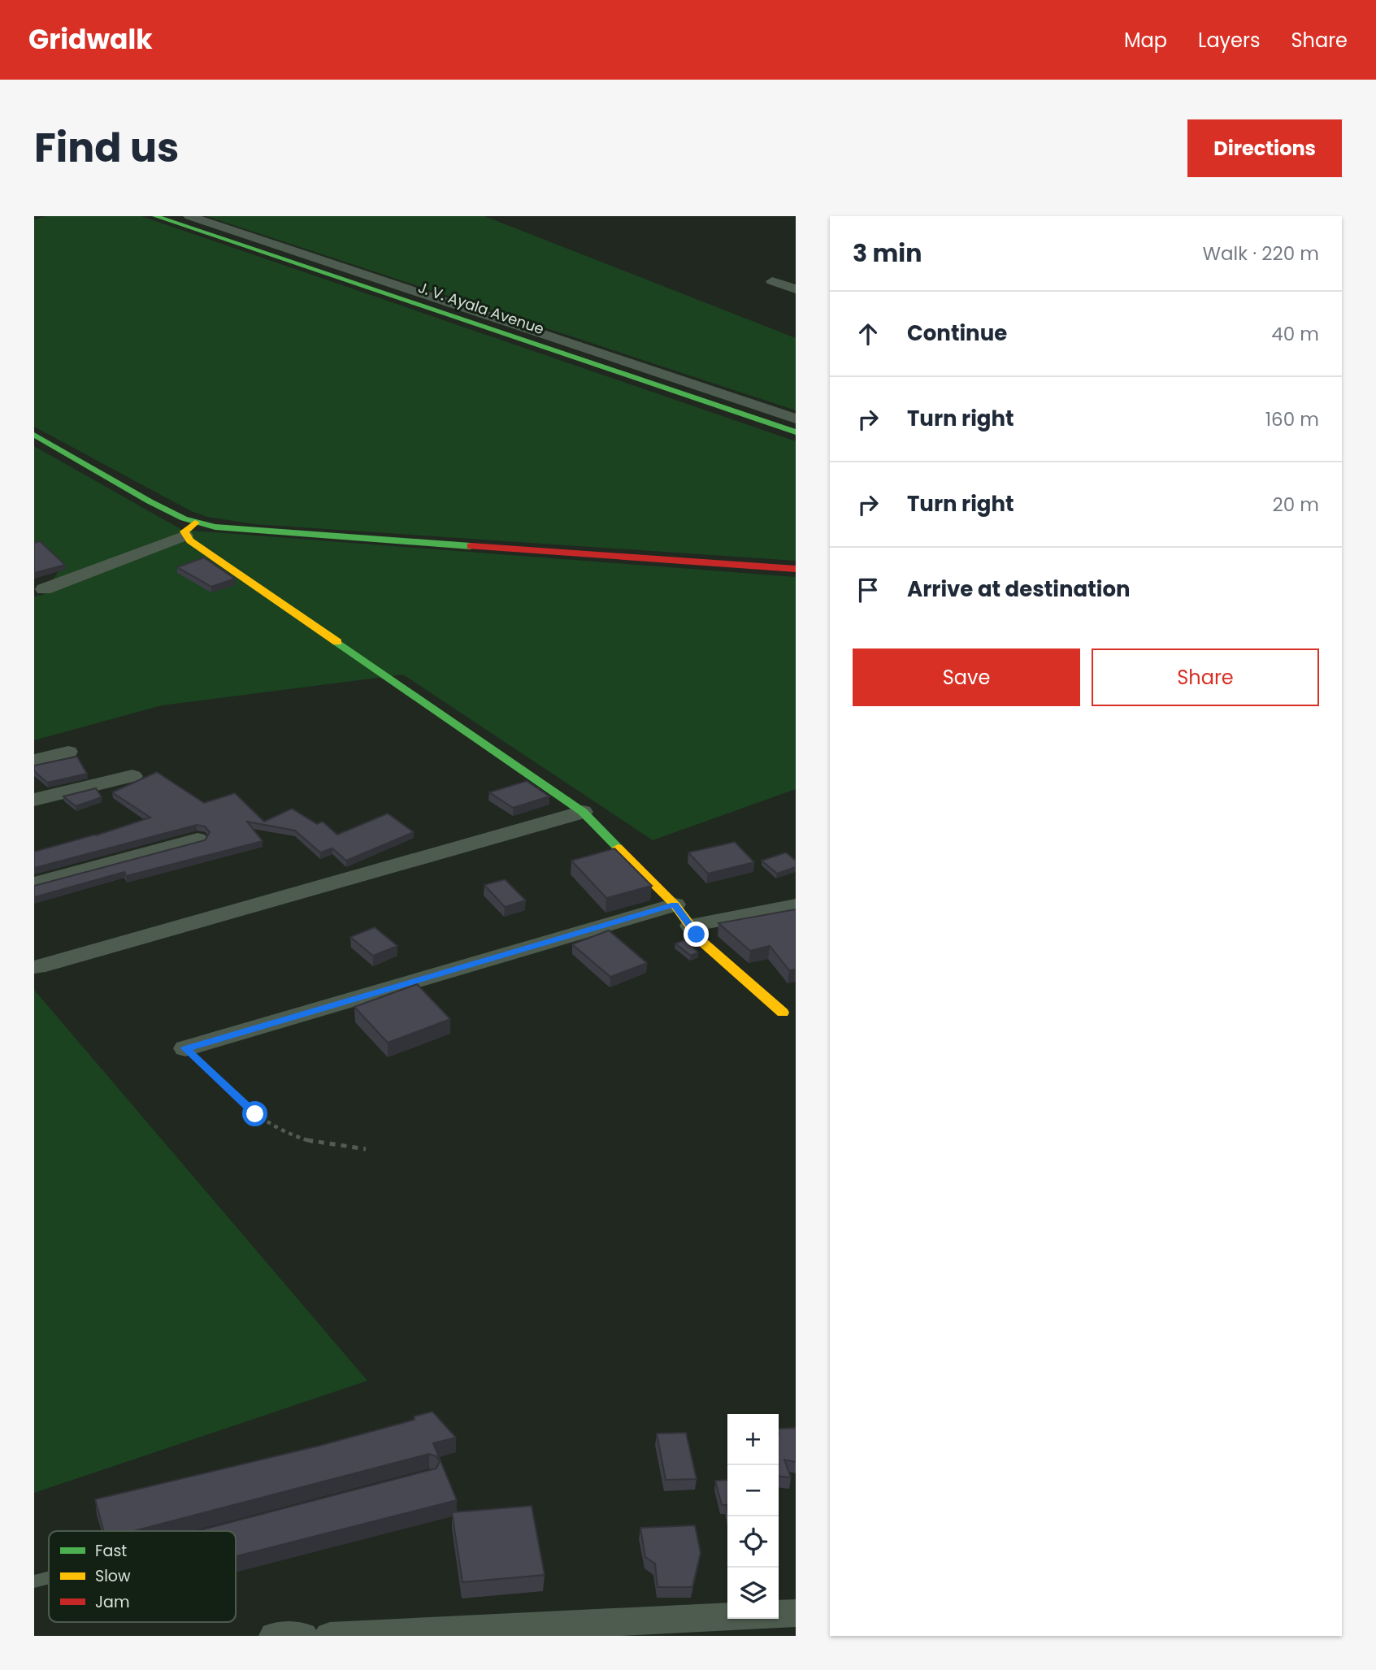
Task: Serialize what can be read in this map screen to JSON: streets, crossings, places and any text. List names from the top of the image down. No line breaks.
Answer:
{"streets":{"street":["J. V. Ayala Avenue"]},"legend":["Fast","Slow","Jam"],"page":{"header":"Gridwalk","nav":["Map","Layers","Share"],"title":"Find us","buttons":["Directions",["Save","Share"]],"heading":["3 min","Walk · 220 m"],"list":[["Continue","40 m"],["Turn right","160 m"],["Turn right","20 m"],"Arrive at destination"],"map_buttons":["+","−"]}}
